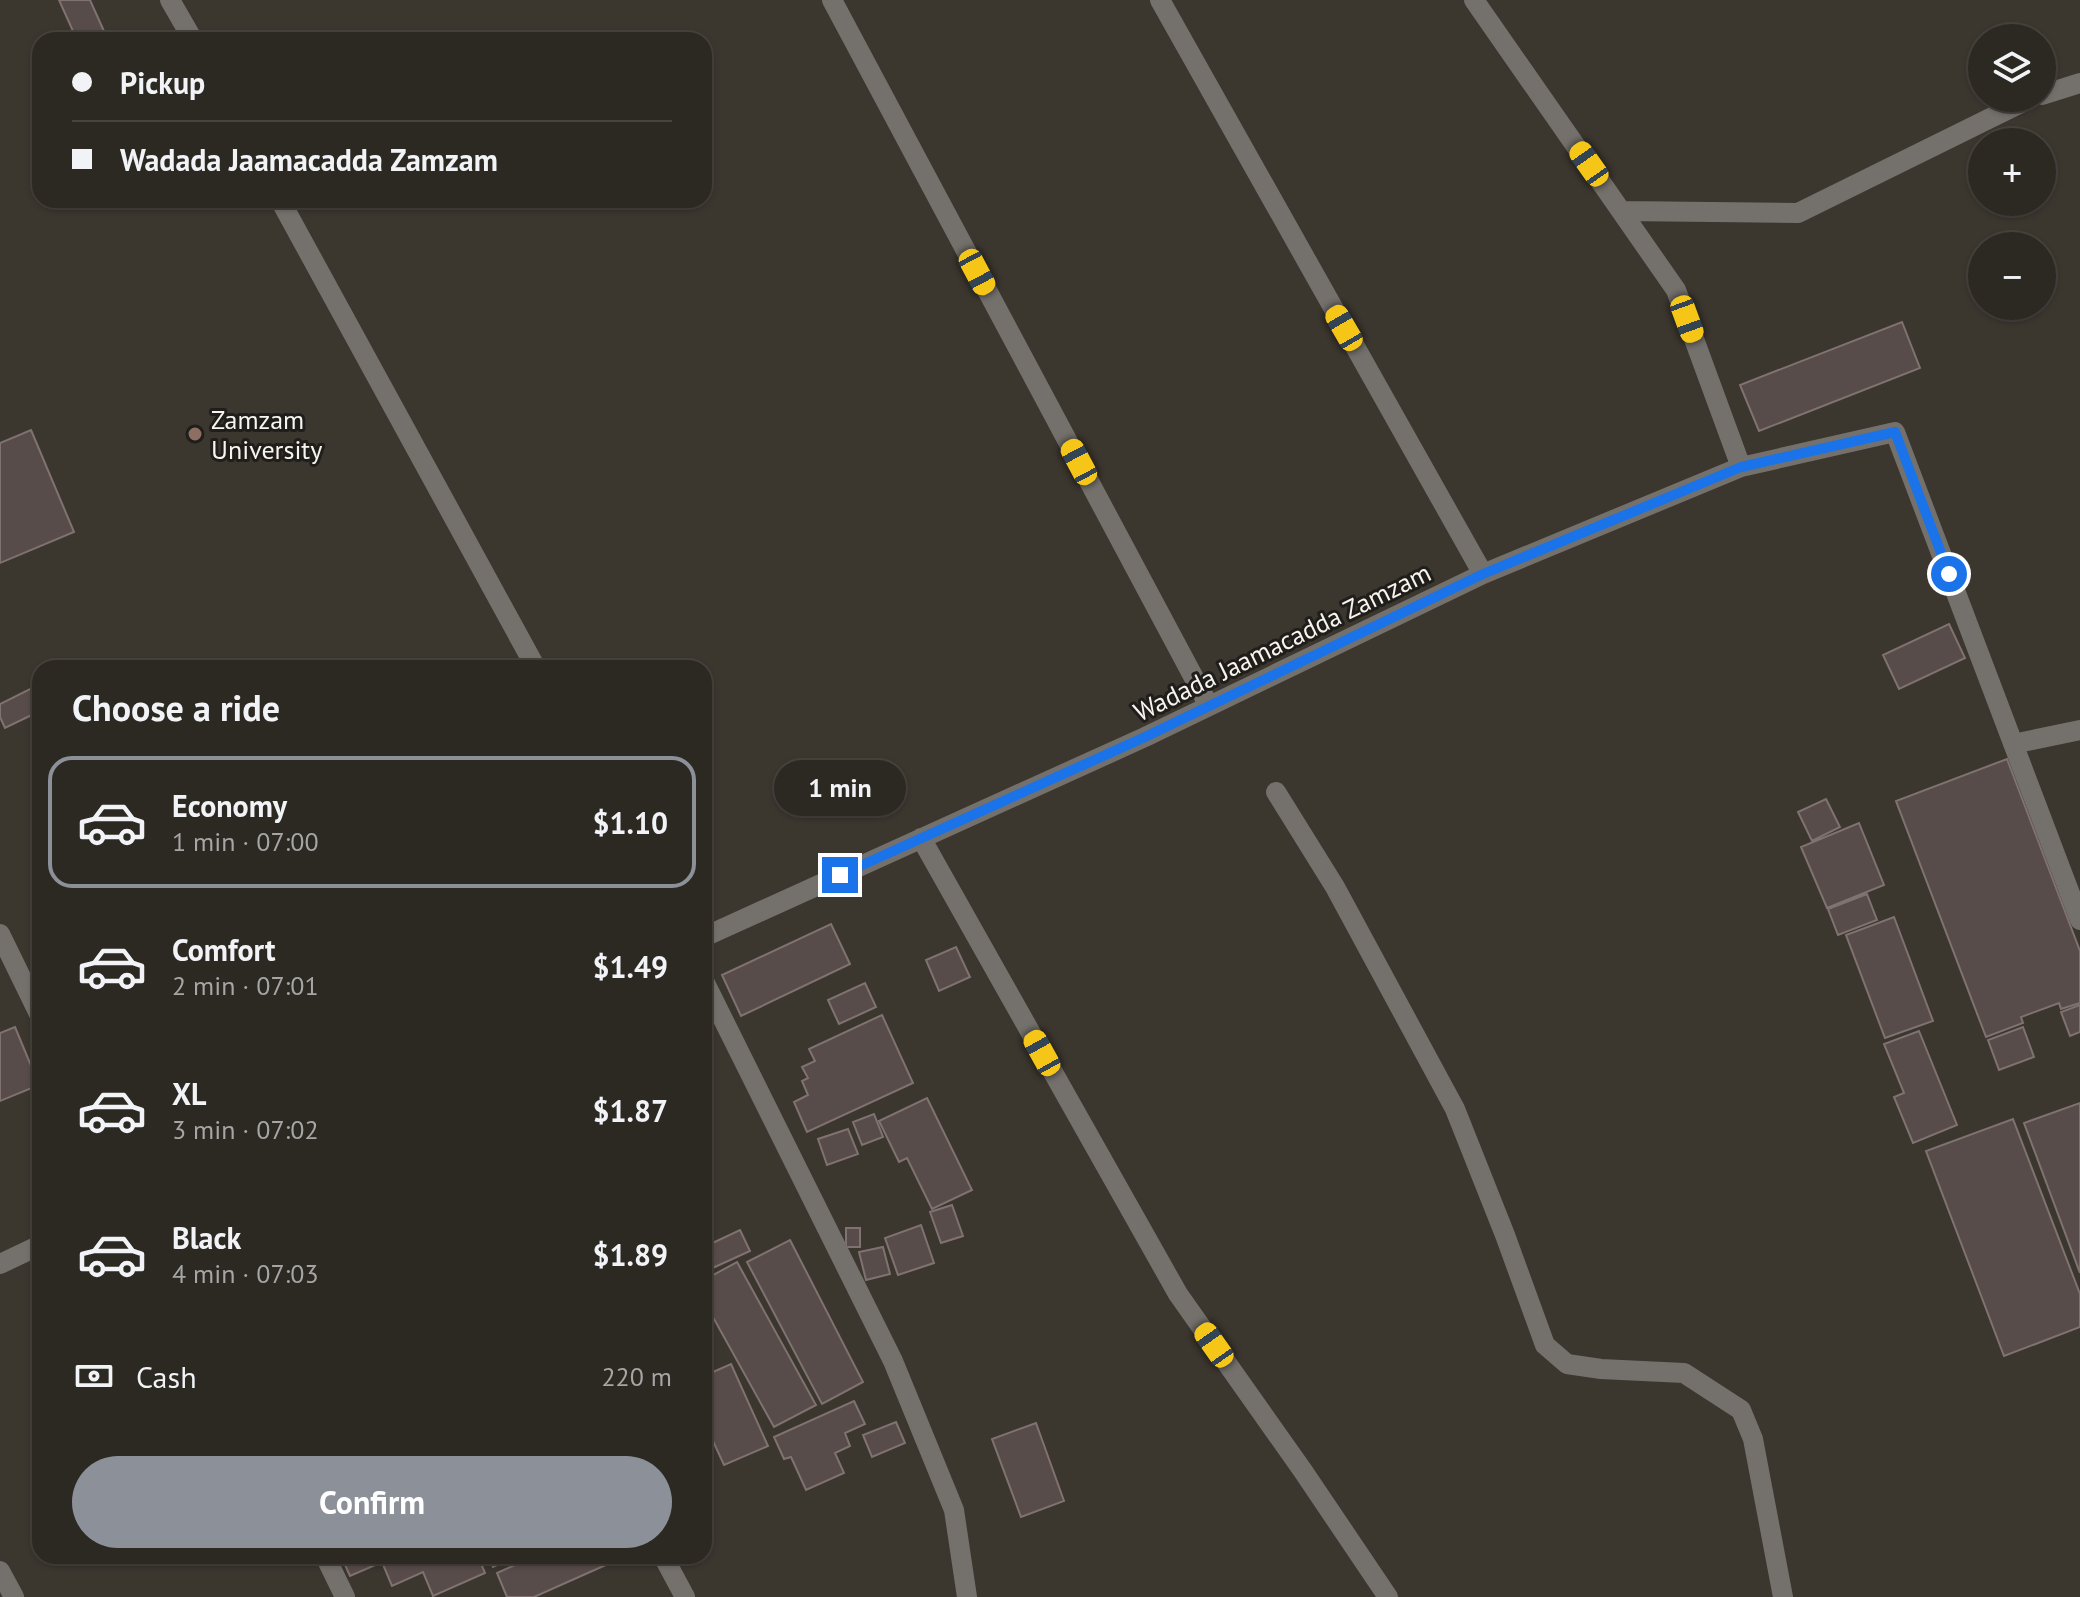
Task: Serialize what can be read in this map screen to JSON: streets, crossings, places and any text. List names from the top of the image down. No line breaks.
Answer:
{"streets":{"street":["Wadada Jaamacadda Zamzam"]},"places":["Zamzam University"],"page":{"map_buttons":["+","−"],"banner":["Pickup","Wadada Jaamacadda Zamzam"],"heading":"Choose a ride","list":[{"name":"Economy","note":"1 min · 07:00","value":"$1.10"},{"name":"Comfort","note":"2 min · 07:01","value":"$1.49"},{"name":"XL","note":"3 min · 07:02","value":"$1.87"},{"name":"Black","note":"4 min · 07:03","value":"$1.89"}],"bubble":"1 min","pay":["Cash","220 m"],"buttons":"Confirm"}}
